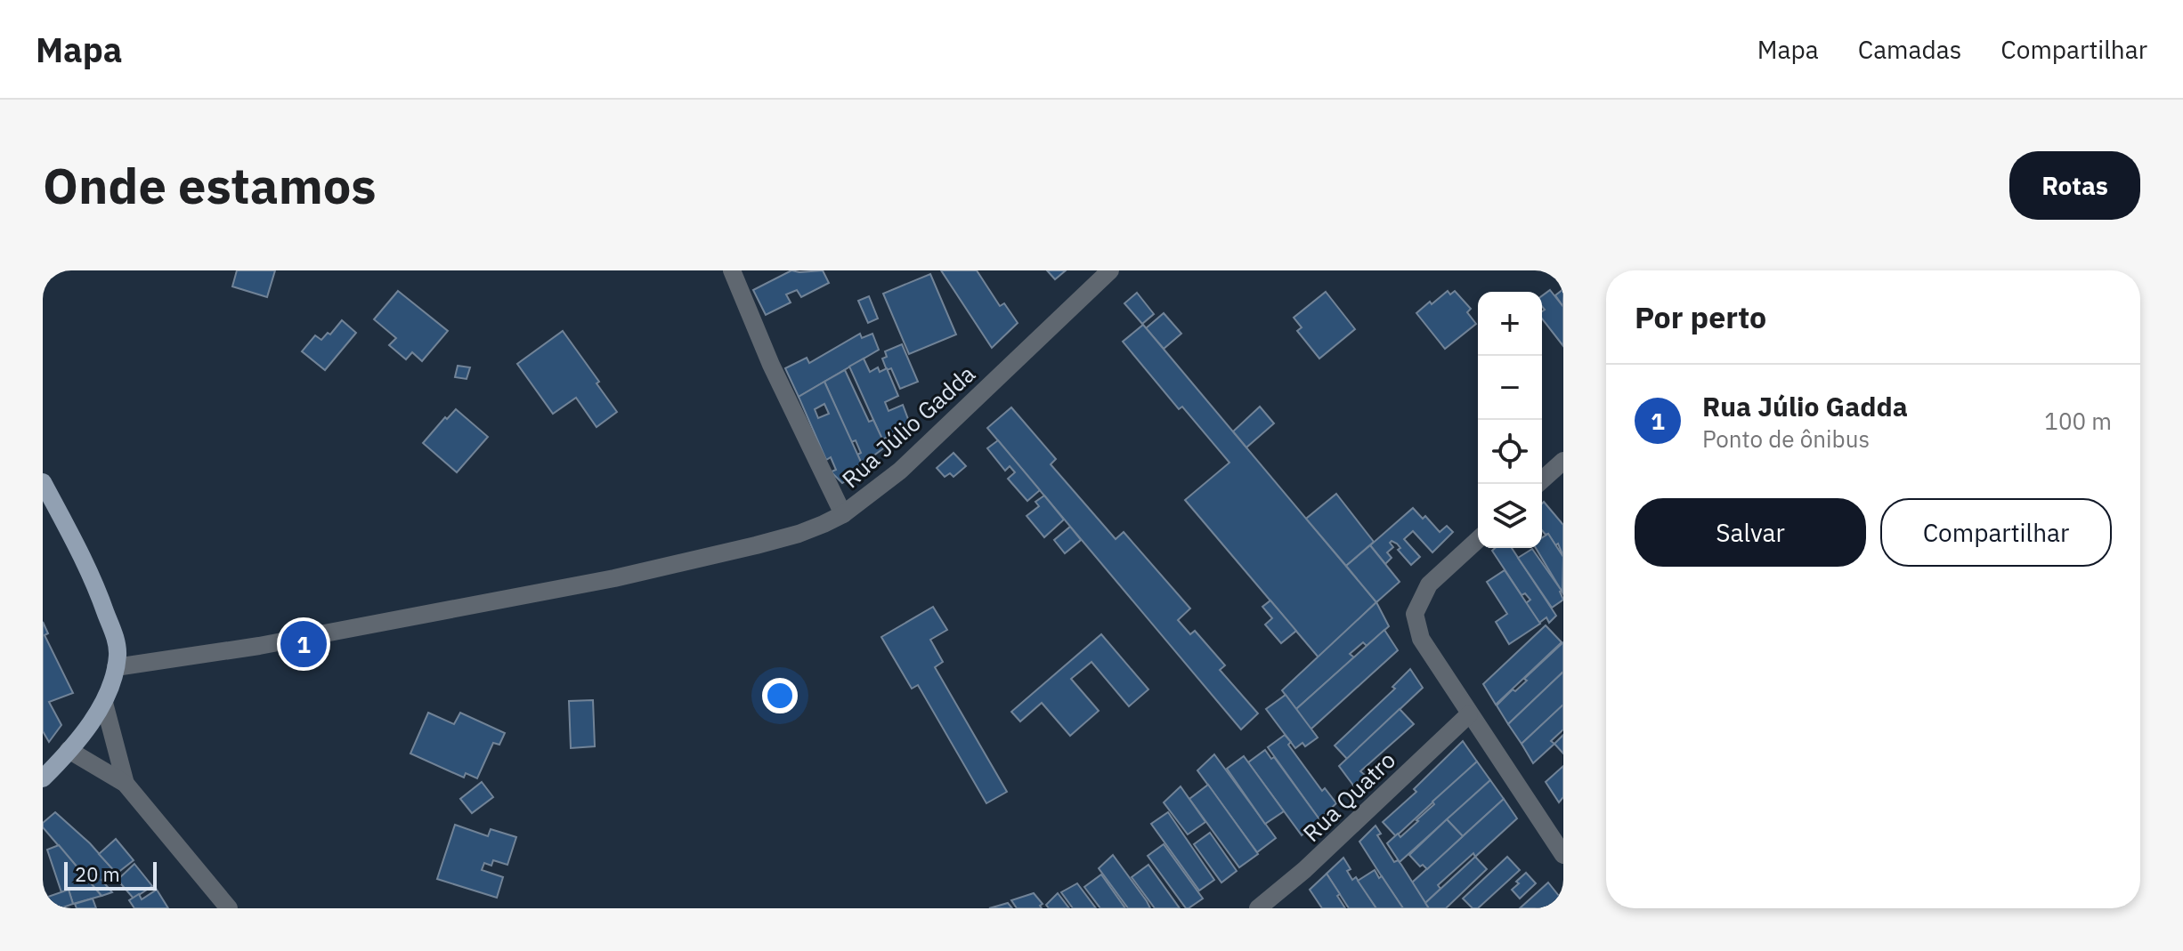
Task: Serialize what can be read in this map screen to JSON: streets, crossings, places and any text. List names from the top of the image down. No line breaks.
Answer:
{"streets":{"street":["Rua Júlio Gadda","Rua Quatro"]},"scale_bar":"20 m","page":{"header":"Mapa","nav":["Mapa","Camadas","Compartilhar"],"buttons":["Rotas",["Salvar","Compartilhar"]],"title":"Onde estamos","heading":"Por perto","map_buttons":["+","−"],"list":[{"mark":"1","name":"Rua Júlio Gadda","note":"Ponto de ônibus","value":"100 m"}],"pins":"1","scale":"20 m"}}
